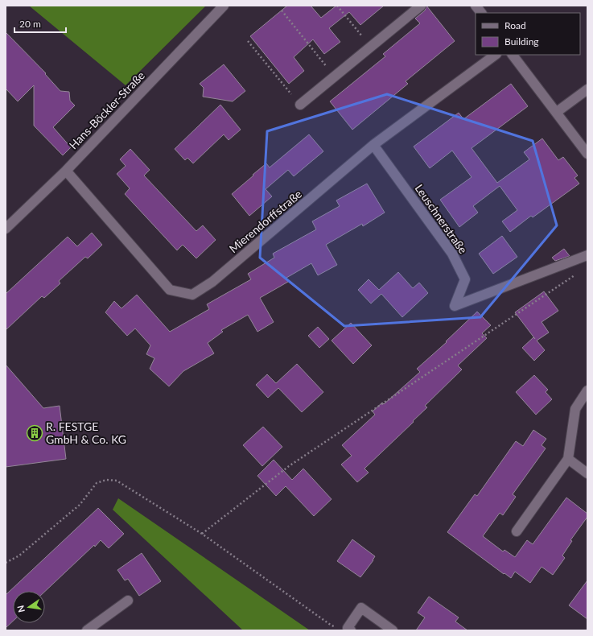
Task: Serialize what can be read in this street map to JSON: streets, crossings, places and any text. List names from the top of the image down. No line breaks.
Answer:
{"streets":{"street":["Hans-Böckler-Straße","Leuschnerstraße","Mierendorffstraße"]},"crossings":[["Hans-Böckler-Straße","Mierendorffstraße"],["Leuschnerstraße","Mierendorffstraße"]],"places":{"building":["R. FESTGE GmbH & Co. KG"]},"legend":["Road","Building"],"scale_bar":"20 m","north":"left"}
